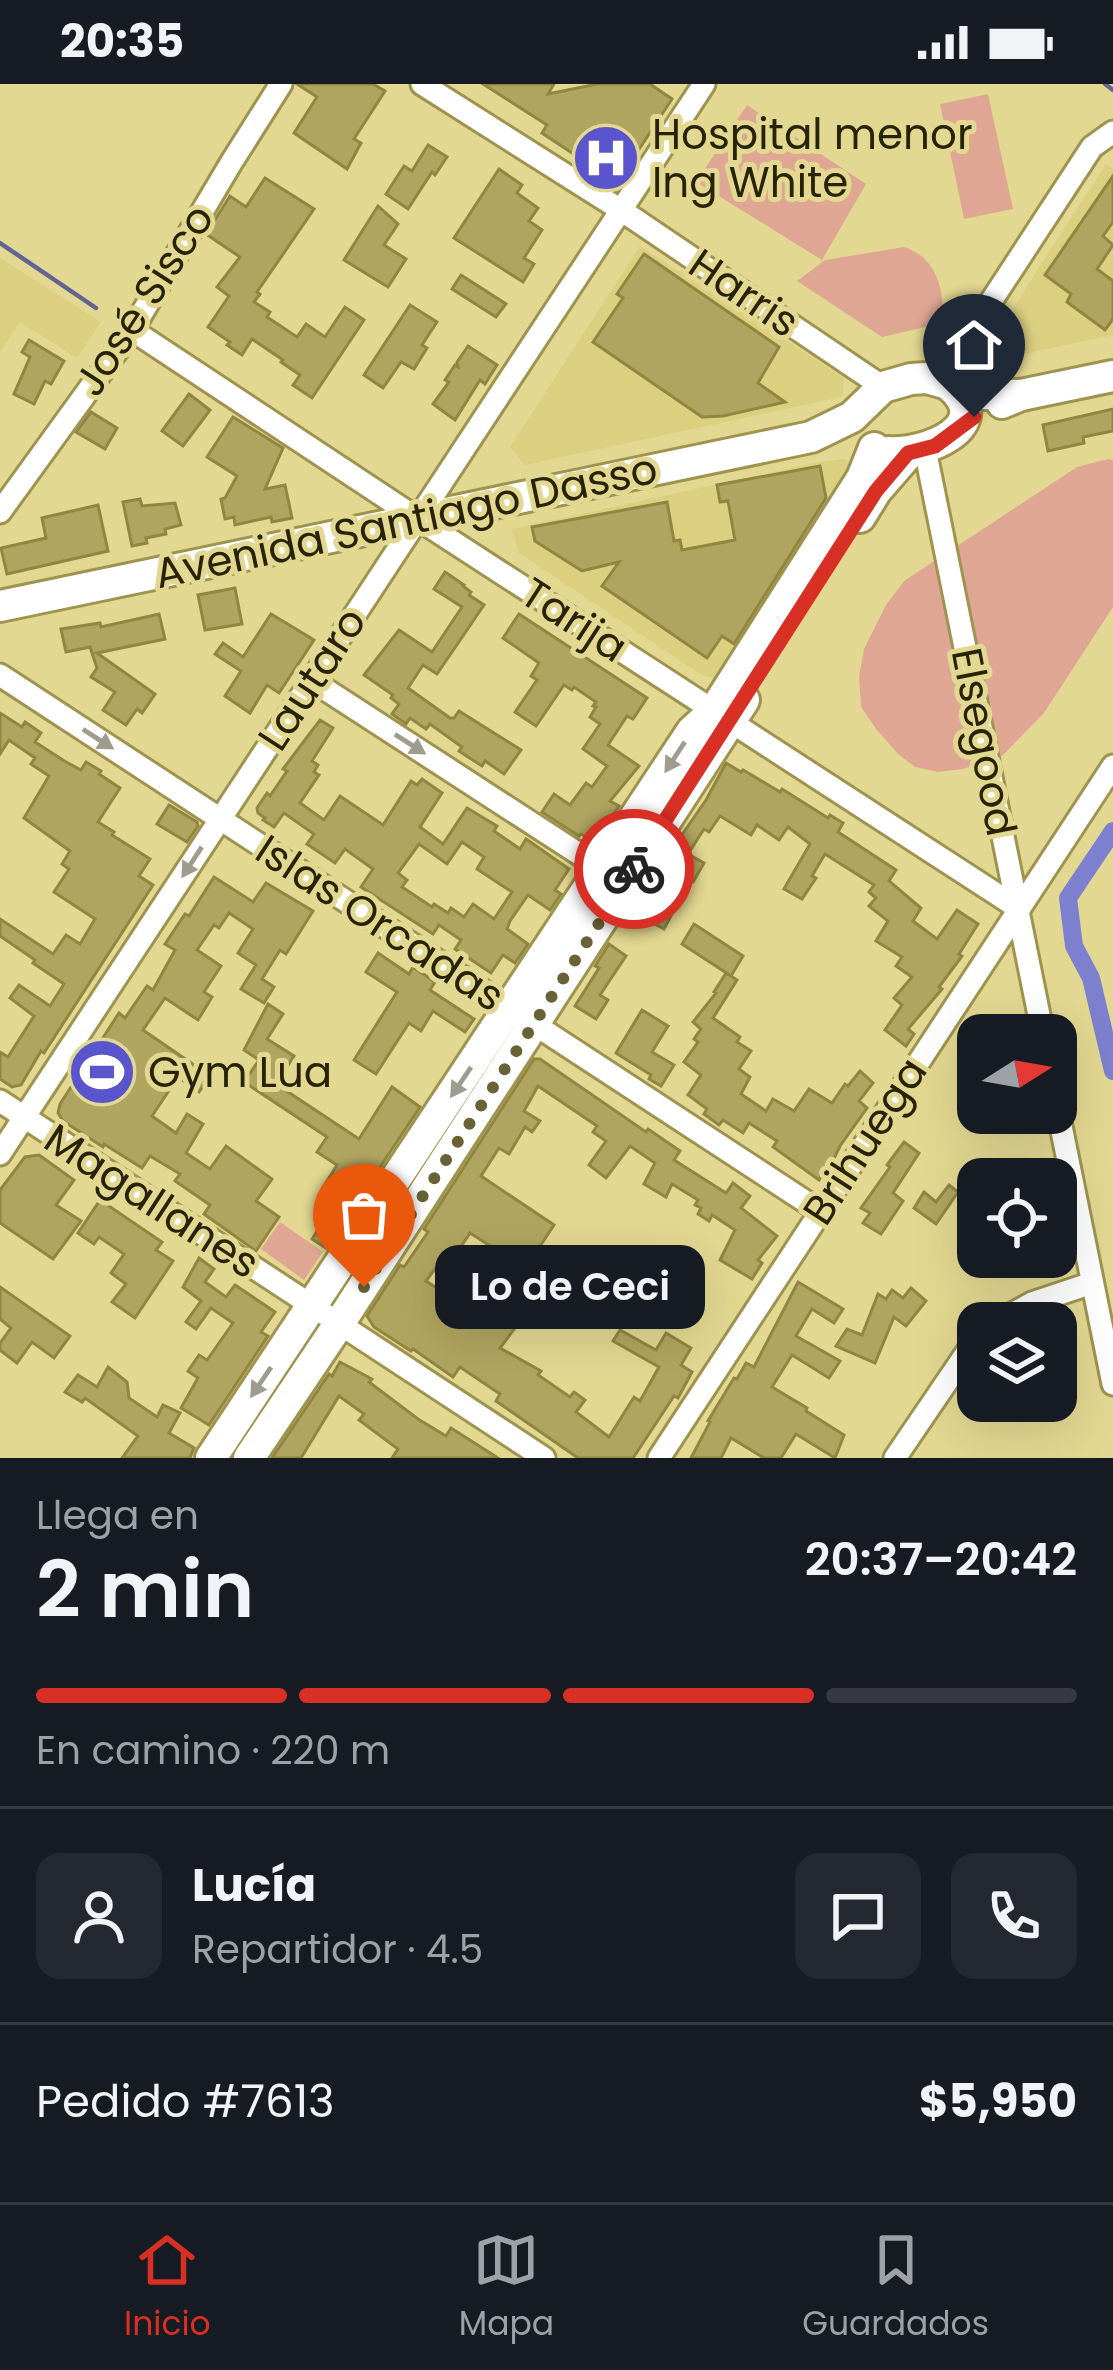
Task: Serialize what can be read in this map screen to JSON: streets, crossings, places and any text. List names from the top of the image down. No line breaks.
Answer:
{"streets":{"street":["Harris","José Sisco","Avenida Santiago Dasso","Tarija","Lautaro","Elsegood","Islas Orcadas","Brihuega","Magallanes"]},"crossings":[["Harris","Avenida Santiago Dasso"],["Harris","Lautaro"],["Harris","Elsegood"],["José Sisco","Tarija"],["Avenida Santiago Dasso","Tarija"],["Avenida Santiago Dasso","Lautaro"],["Avenida Santiago Dasso","Elsegood"],["Tarija","Lautaro"],["Tarija","Elsegood"],["Tarija","Brihuega"],["Lautaro","Islas Orcadas"],["Lautaro","Magallanes"],["Elsegood","Brihuega"],["Islas Orcadas","Brihuega"]],"places":{"hospital":["Hospital menor Ing White"],"sports":["Gym Lua"],"other":["Lo de Ceci"]},"north":"right","page":{"status":"20:35","bubble":"Lo de Ceci","heading":["2 min","Llega en","20:37–20:42"],"panel":["Lucía","Repartidor · 4.5","Pedido #7613","$5,950"],"bar":"En camino · 220 m","tabs":["Inicio","Mapa","Guardados"]}}
